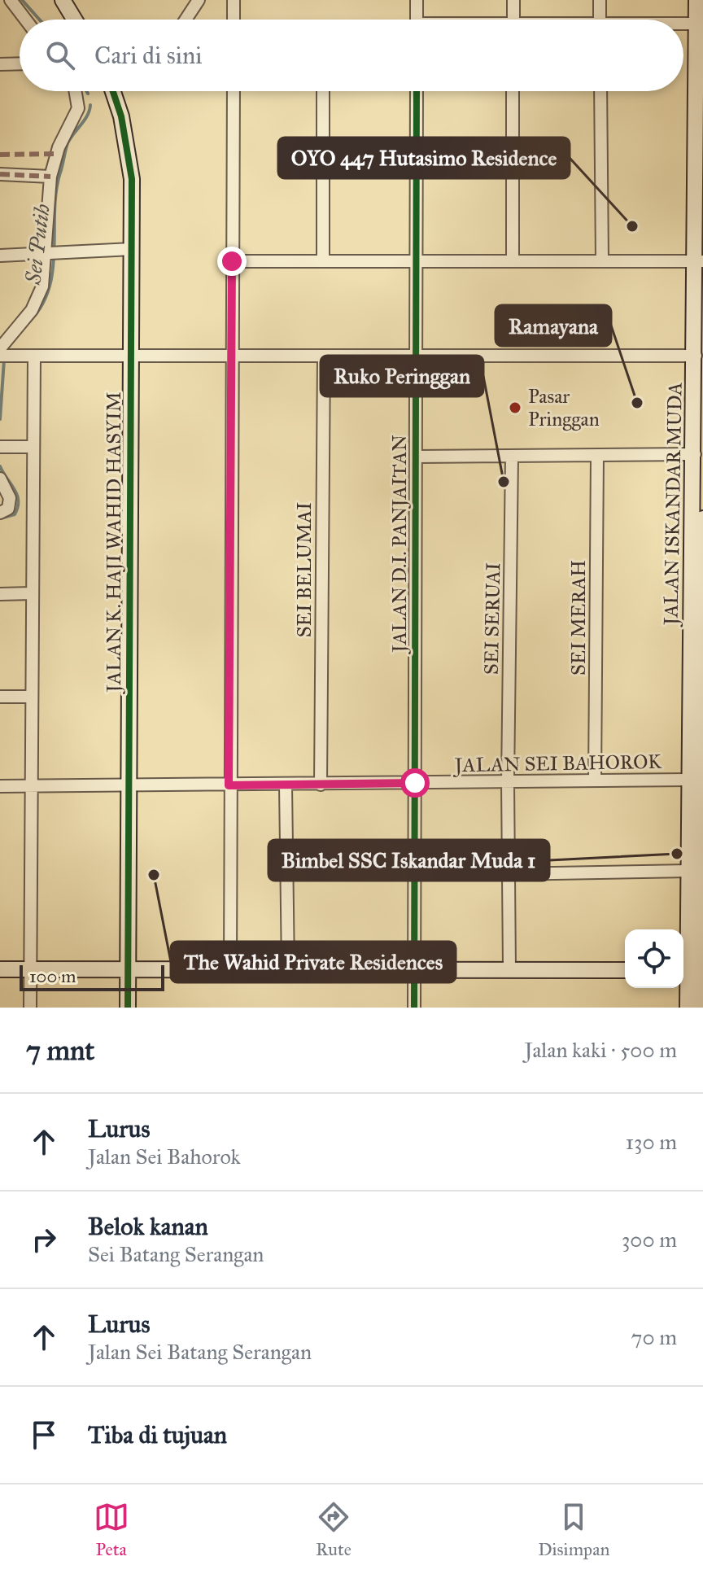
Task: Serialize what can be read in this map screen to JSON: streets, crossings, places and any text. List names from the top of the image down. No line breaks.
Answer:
{"streets":{"street":["JALAN ISKANDAR MUDA","JALAN K. HAJI WAHID HASYIM","JALAN D.I. PANJAITAN","SEI BELUMAI","SEI MERAH","SEI SERUAI","JALAN SEI BAHOROK"]},"crossings":[["JALAN ISKANDAR MUDA","JALAN SEI BAHOROK"],["JALAN K. HAJI WAHID HASYIM","JALAN SEI BAHOROK"],["JALAN D.I. PANJAITAN","JALAN SEI BAHOROK"],["SEI BELUMAI","JALAN SEI BAHOROK"],["SEI MERAH","JALAN SEI BAHOROK"],["SEI SERUAI","JALAN SEI BAHOROK"]],"water":["Sei Putih"],"places":["OYO 447 Hutasimo Residence","Ramayana","Pasar Pringgan","Ruko Peringgan","Bimbel SSC Iskandar Muda 1","The Wahid Private Residences"],"scale_bar":"100 m","page":{"search":"Cari di sini","scale":"100 m","heading":["7 mnt","Jalan kaki · 500 m"],"list":[["Lurus","Jalan Sei Bahorok","130 m"],["Belok kanan","Sei Batang Serangan","300 m"],["Lurus","Jalan Sei Batang Serangan","70 m"],"Tiba di tujuan"],"nav":["Peta","Rute","Disimpan"]}}
